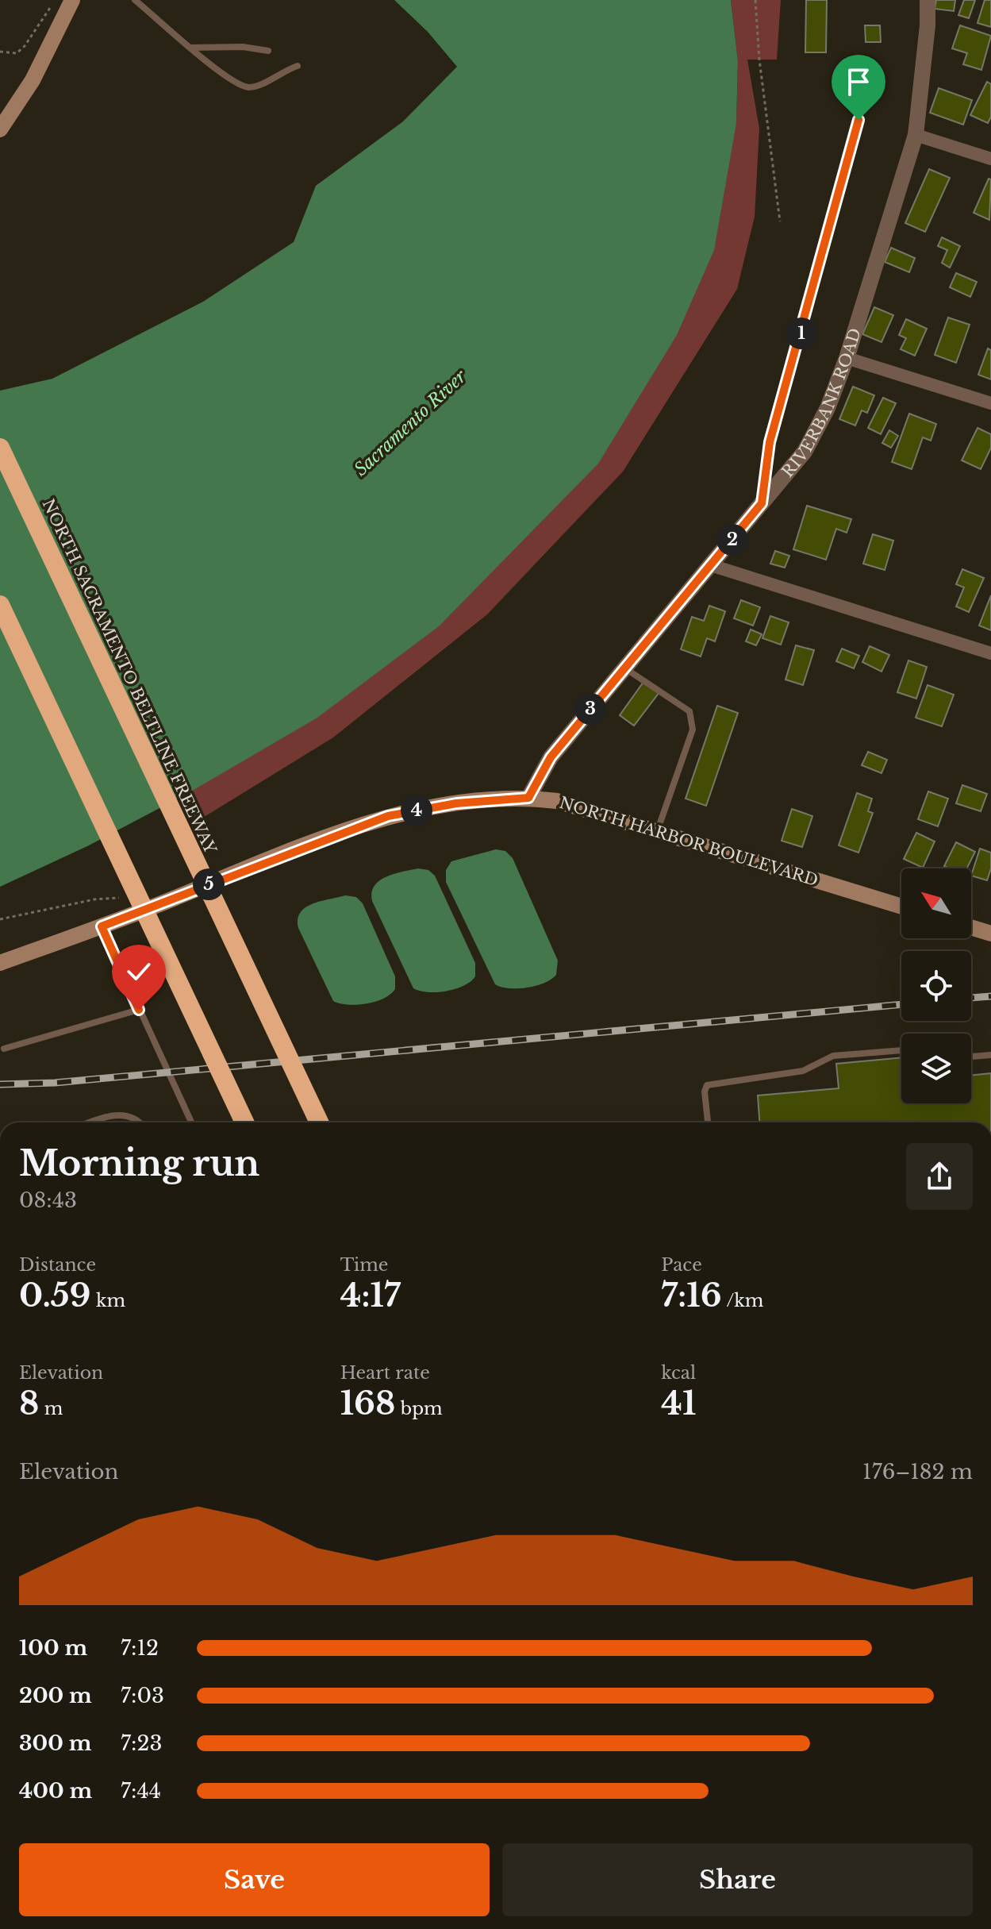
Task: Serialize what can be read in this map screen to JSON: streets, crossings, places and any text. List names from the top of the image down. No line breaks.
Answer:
{"streets":{"highway":["NORTH SACRAMENTO BELTLINE FREEWAY"],"main road":["NORTH HARBOR BOULEVARD"],"street":["RIVERBANK ROAD"]},"crossings":[["RIVERBANK ROAD","NORTH HARBOR BOULEVARD"]],"water":["Sacramento River"],"north":"top left","page":{"pins":["1","2","3","4","5"],"heading":["Morning run","08:43"],"stats":[["Distance","0.59 km"],["Time","4:17"],["Pace","7:16 /km"],["Elevation","8 m"],["Heart rate","168 bpm"],["kcal","41"]],"chart":["Elevation","176–182 m"],"list":[{"name":"100 m","note":"7:12"},{"name":"200 m","note":"7:03"},{"name":"300 m","note":"7:23"},{"name":"400 m","note":"7:44"}],"buttons":["Save","Share"]}}
